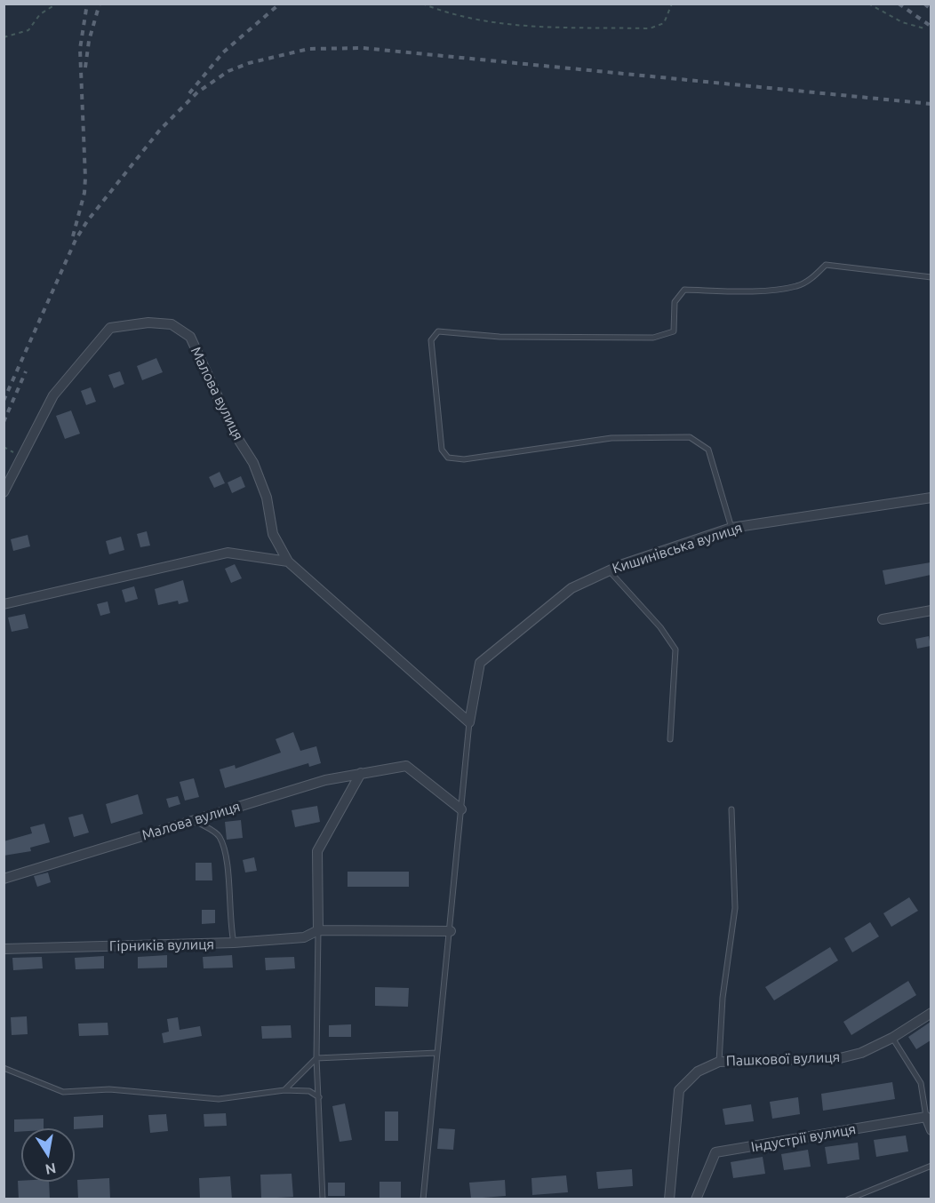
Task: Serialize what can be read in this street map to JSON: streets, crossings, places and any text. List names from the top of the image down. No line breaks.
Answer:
{"streets":{"street":["Малова вулиця","Кишинівська вулиця","Гірників вулиця","Пашкової вулиця","Індустрії вулиця"]},"crossings":[["Малова вулиця","Кишинівська вулиця"]],"north":"bottom"}
